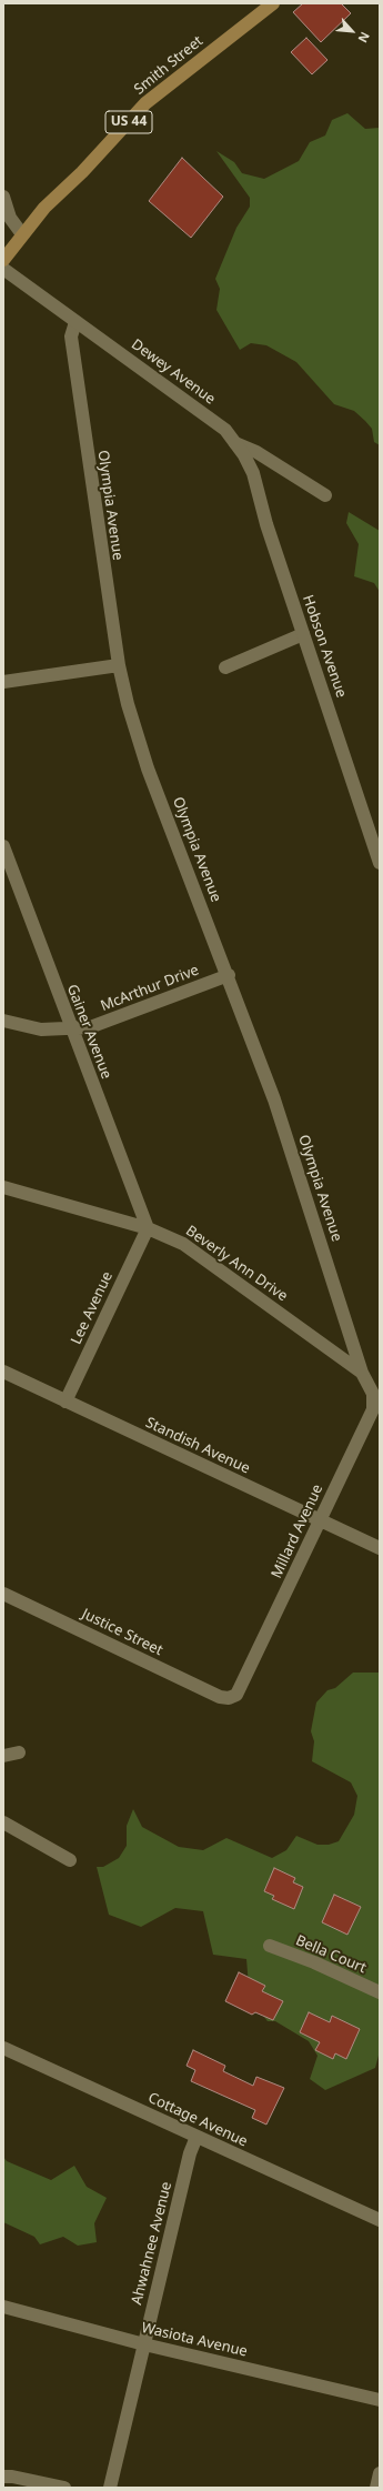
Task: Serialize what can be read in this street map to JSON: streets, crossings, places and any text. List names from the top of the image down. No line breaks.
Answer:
{"streets":{"main road":["Smith Street","US 44"],"street":["Dewey Avenue","Olympia Avenue","Hobson Avenue","McArthur Drive","Gainer Avenue","Beverly Ann Drive","Lee Avenue","Standish Avenue","Millard Avenue","Justice Street","Bella Court","Cottage Avenue","Ahwahnee Avenue","Wasiota Avenue"]},"crossings":[["Dewey Avenue","Olympia Avenue"],["Dewey Avenue","Hobson Avenue"],["Olympia Avenue","McArthur Drive"],["Olympia Avenue","Beverly Ann Drive"],["Olympia Avenue","Millard Avenue"],["McArthur Drive","Gainer Avenue"],["Gainer Avenue","Beverly Ann Drive"],["Gainer Avenue","Lee Avenue"],["Beverly Ann Drive","Lee Avenue"],["Beverly Ann Drive","Millard Avenue"],["Lee Avenue","Standish Avenue"],["Standish Avenue","Millard Avenue"],["Millard Avenue","Justice Street"],["Cottage Avenue","Ahwahnee Avenue"],["Ahwahnee Avenue","Wasiota Avenue"]],"north":"bottom right"}
